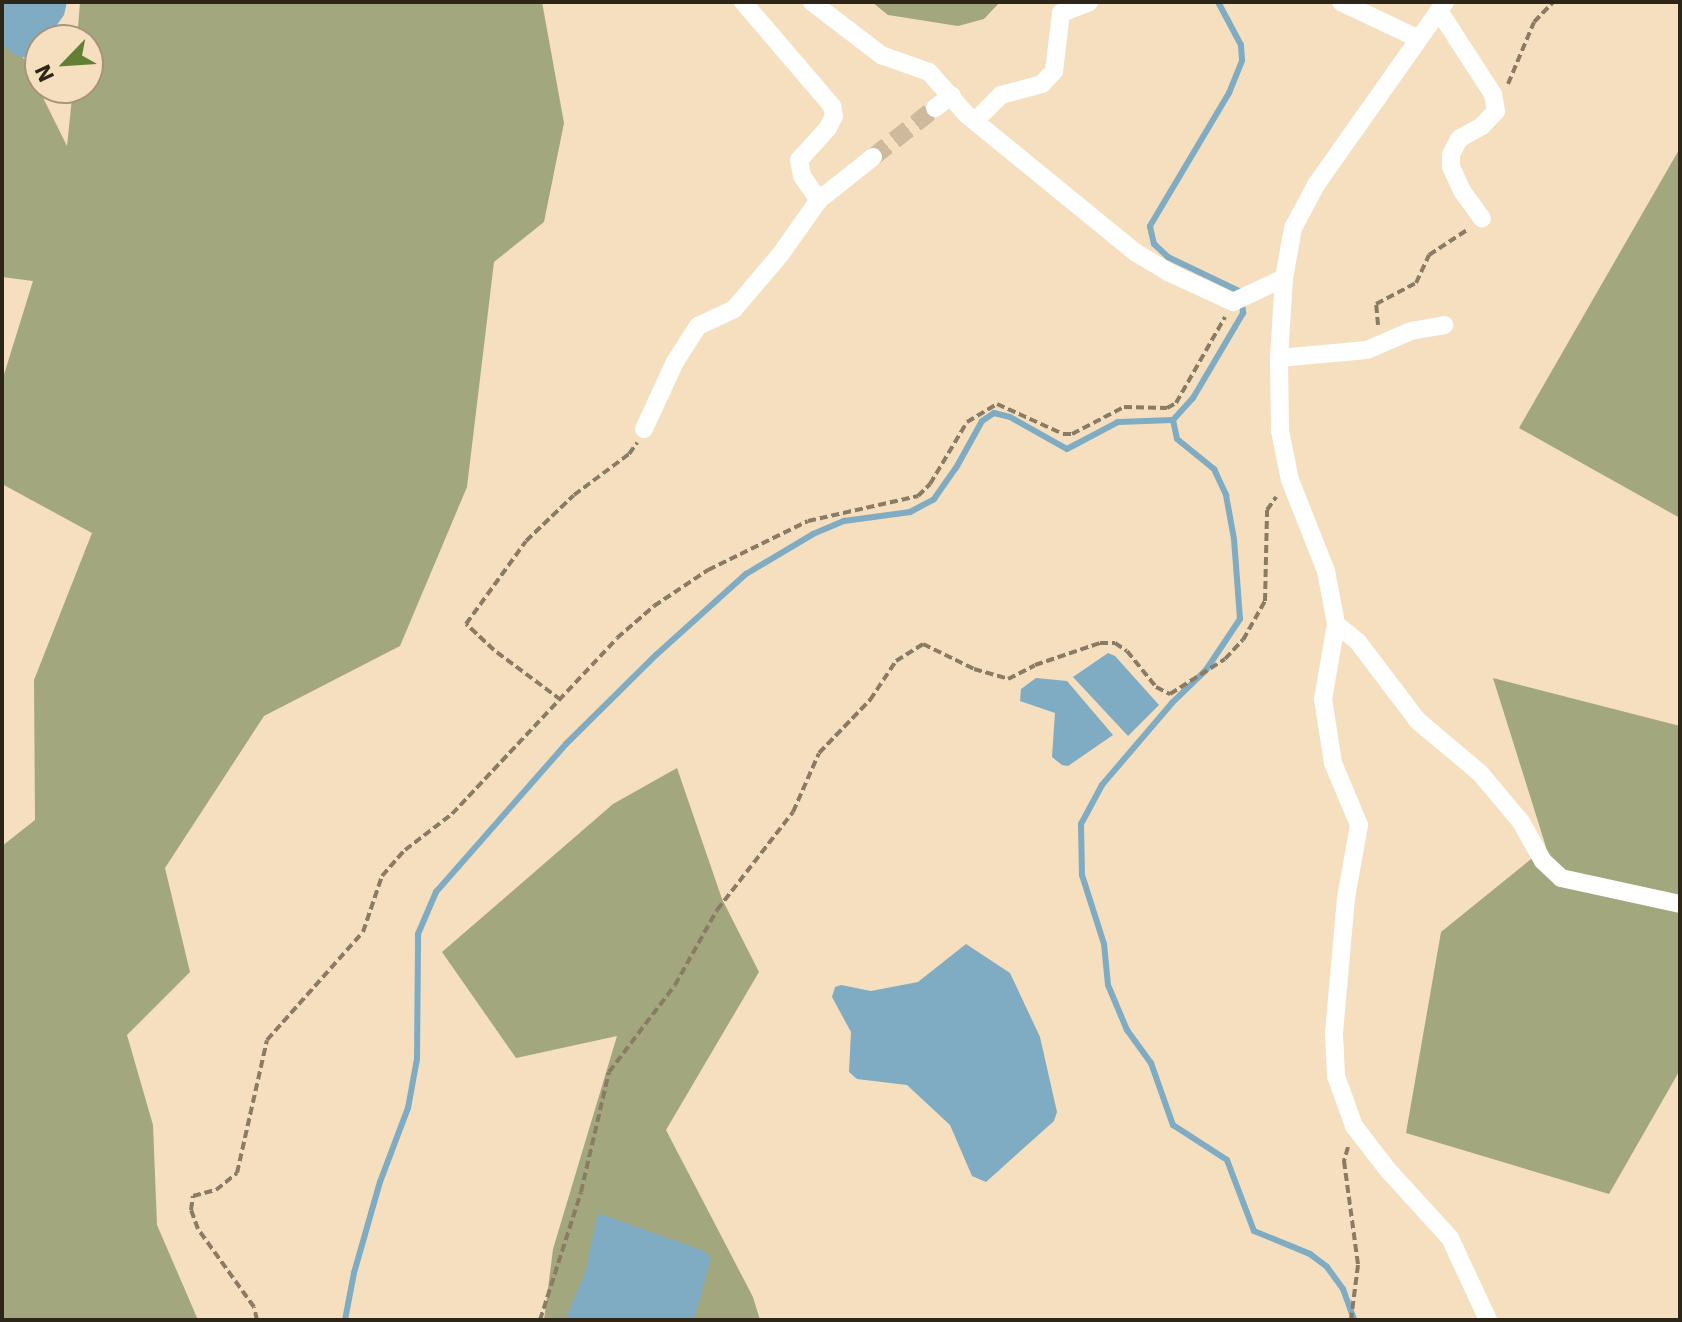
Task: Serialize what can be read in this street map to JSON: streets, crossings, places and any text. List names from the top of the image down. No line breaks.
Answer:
{"north":"bottom left"}
